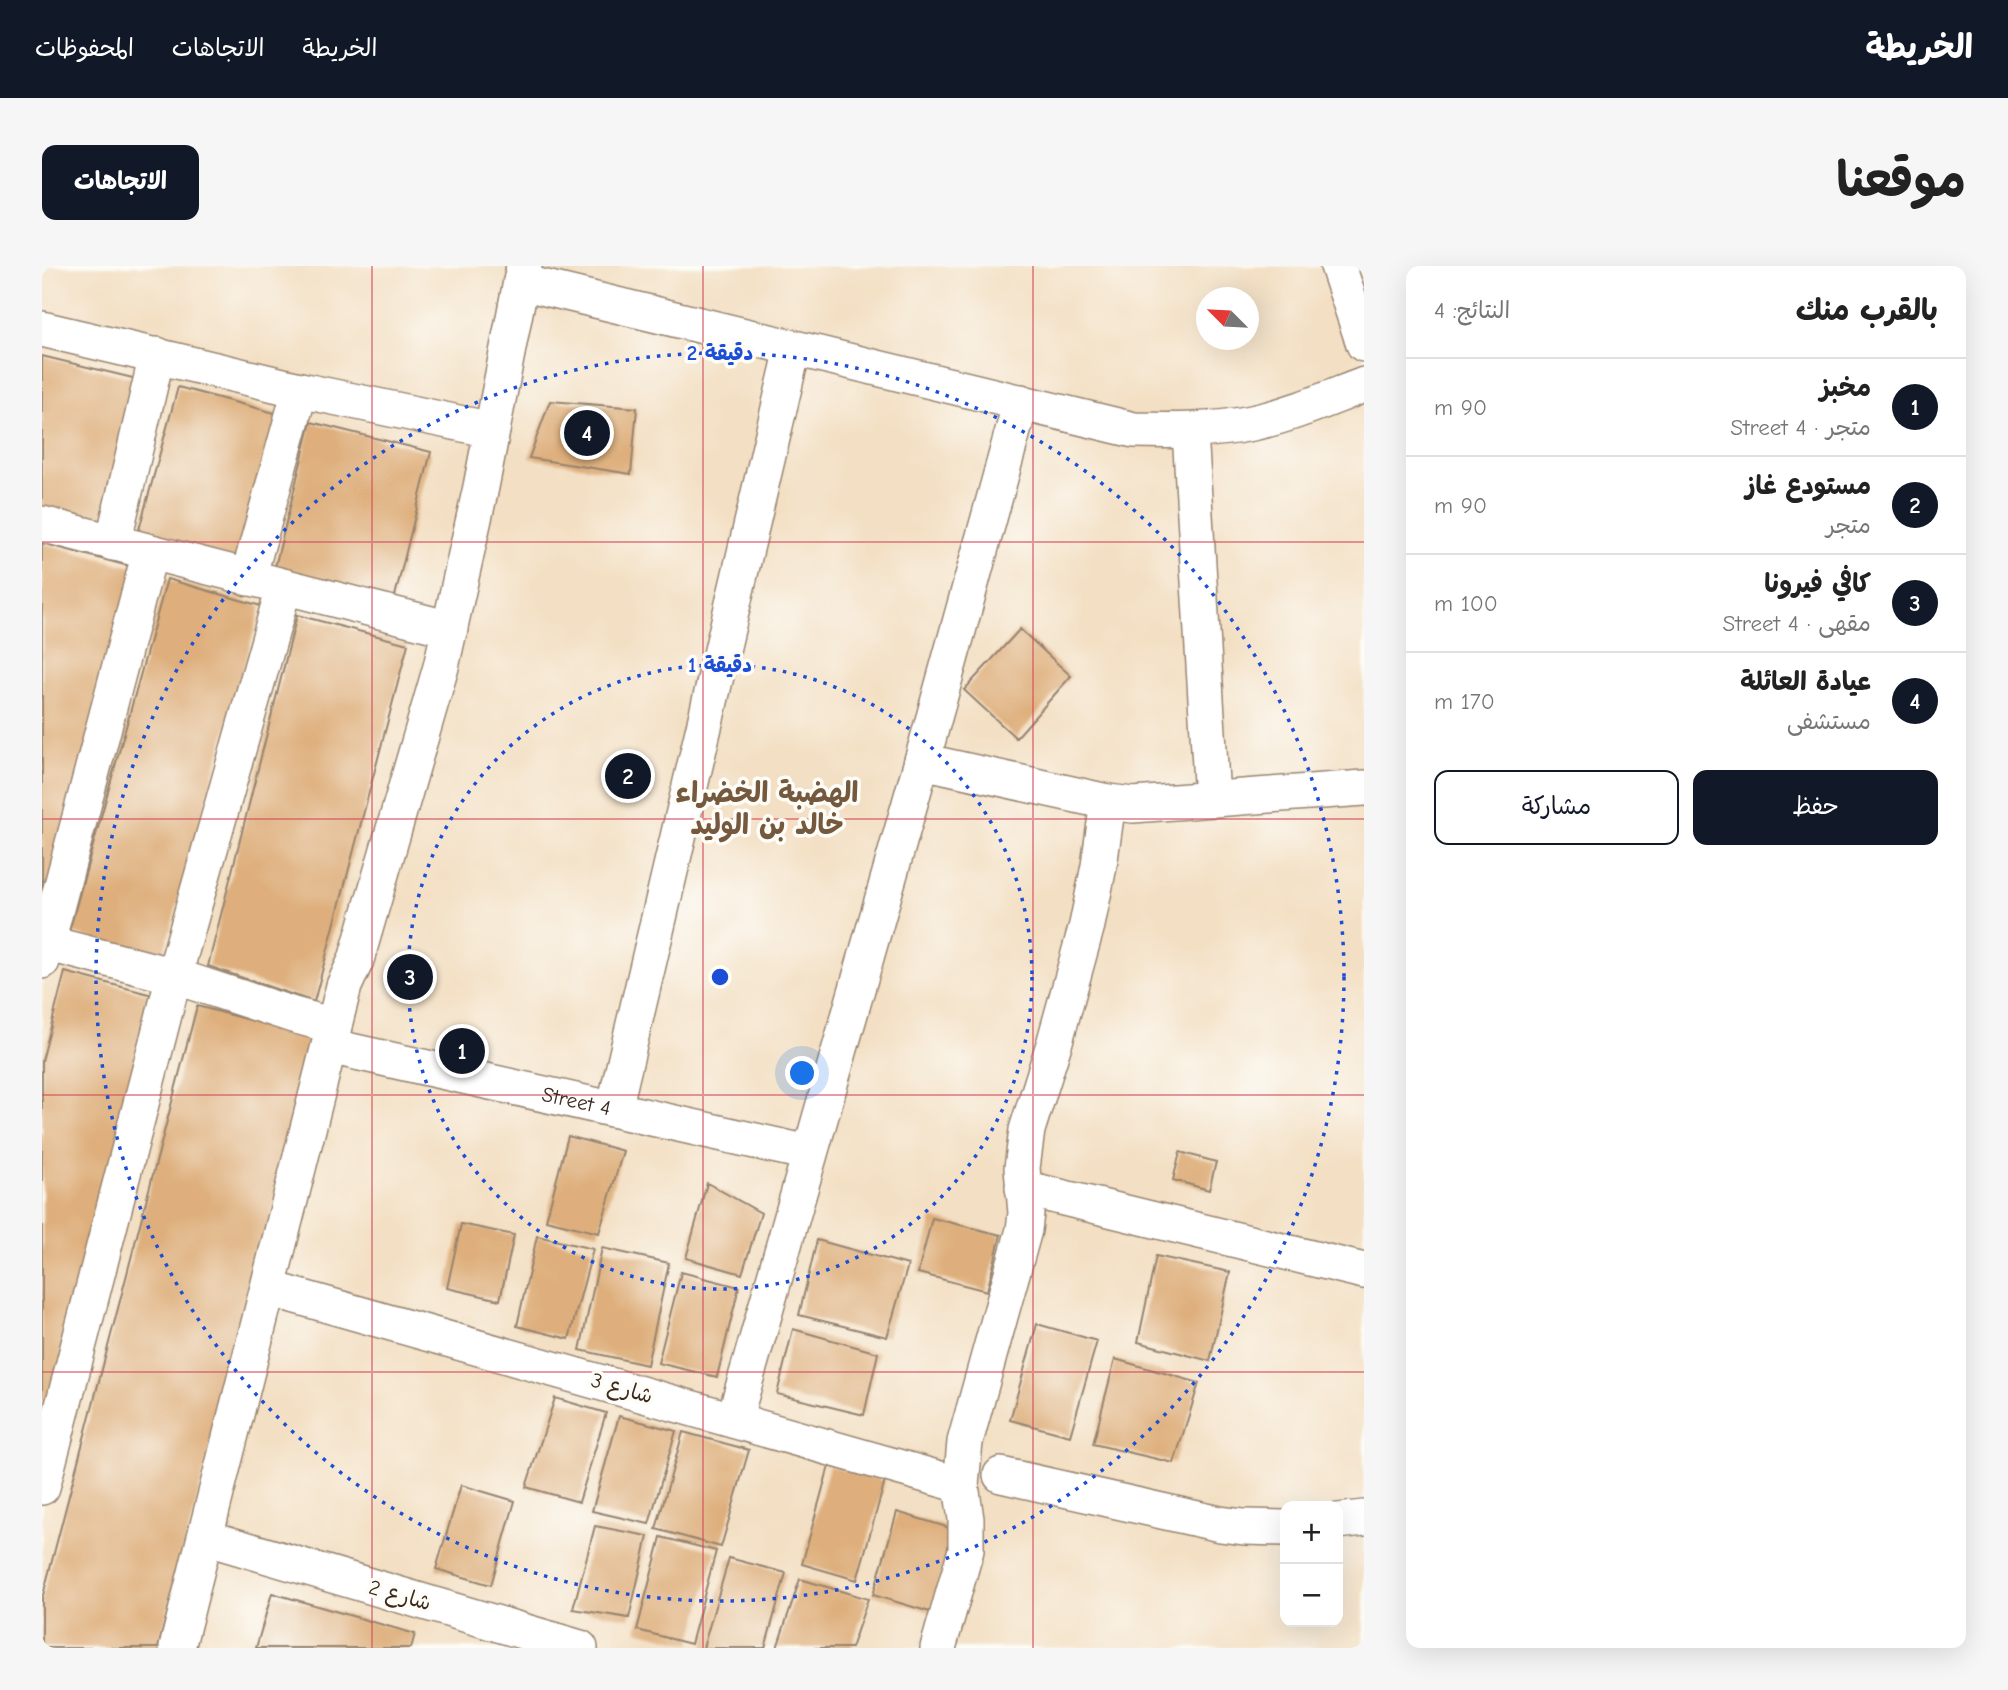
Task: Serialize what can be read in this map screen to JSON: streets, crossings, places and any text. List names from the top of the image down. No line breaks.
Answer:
{"streets":{"street":["Street 4","شارع 3","شارع 2"]},"districts":["الهضبة الخضراء خالد بن الوليد"],"north":"top left","page":{"header":"الخريطة","nav":["الخريطة","الاتجاهات","المحفوظات"],"title":"موقعنا","buttons":["الاتجاهات",["حفظ","مشاركة"]],"heading":["بالقرب منك","النتائج: 4"],"list":[{"mark":"1","name":"مخبز","note":"متجر · Street 4","value":"90 m"},{"mark":"2","name":"مستودع غاز","note":"متجر","value":"90 m"},{"mark":"3","name":"كافي فيرونا","note":"مقهى · Street 4","value":"100 m"},{"mark":"4","name":"عيادة العائلة","note":"مستشفى","value":"170 m"}],"pins":["4","2","3","1"],"map_buttons":["+","−"]},"rings":["2 دقيقة","1 دقيقة"]}
